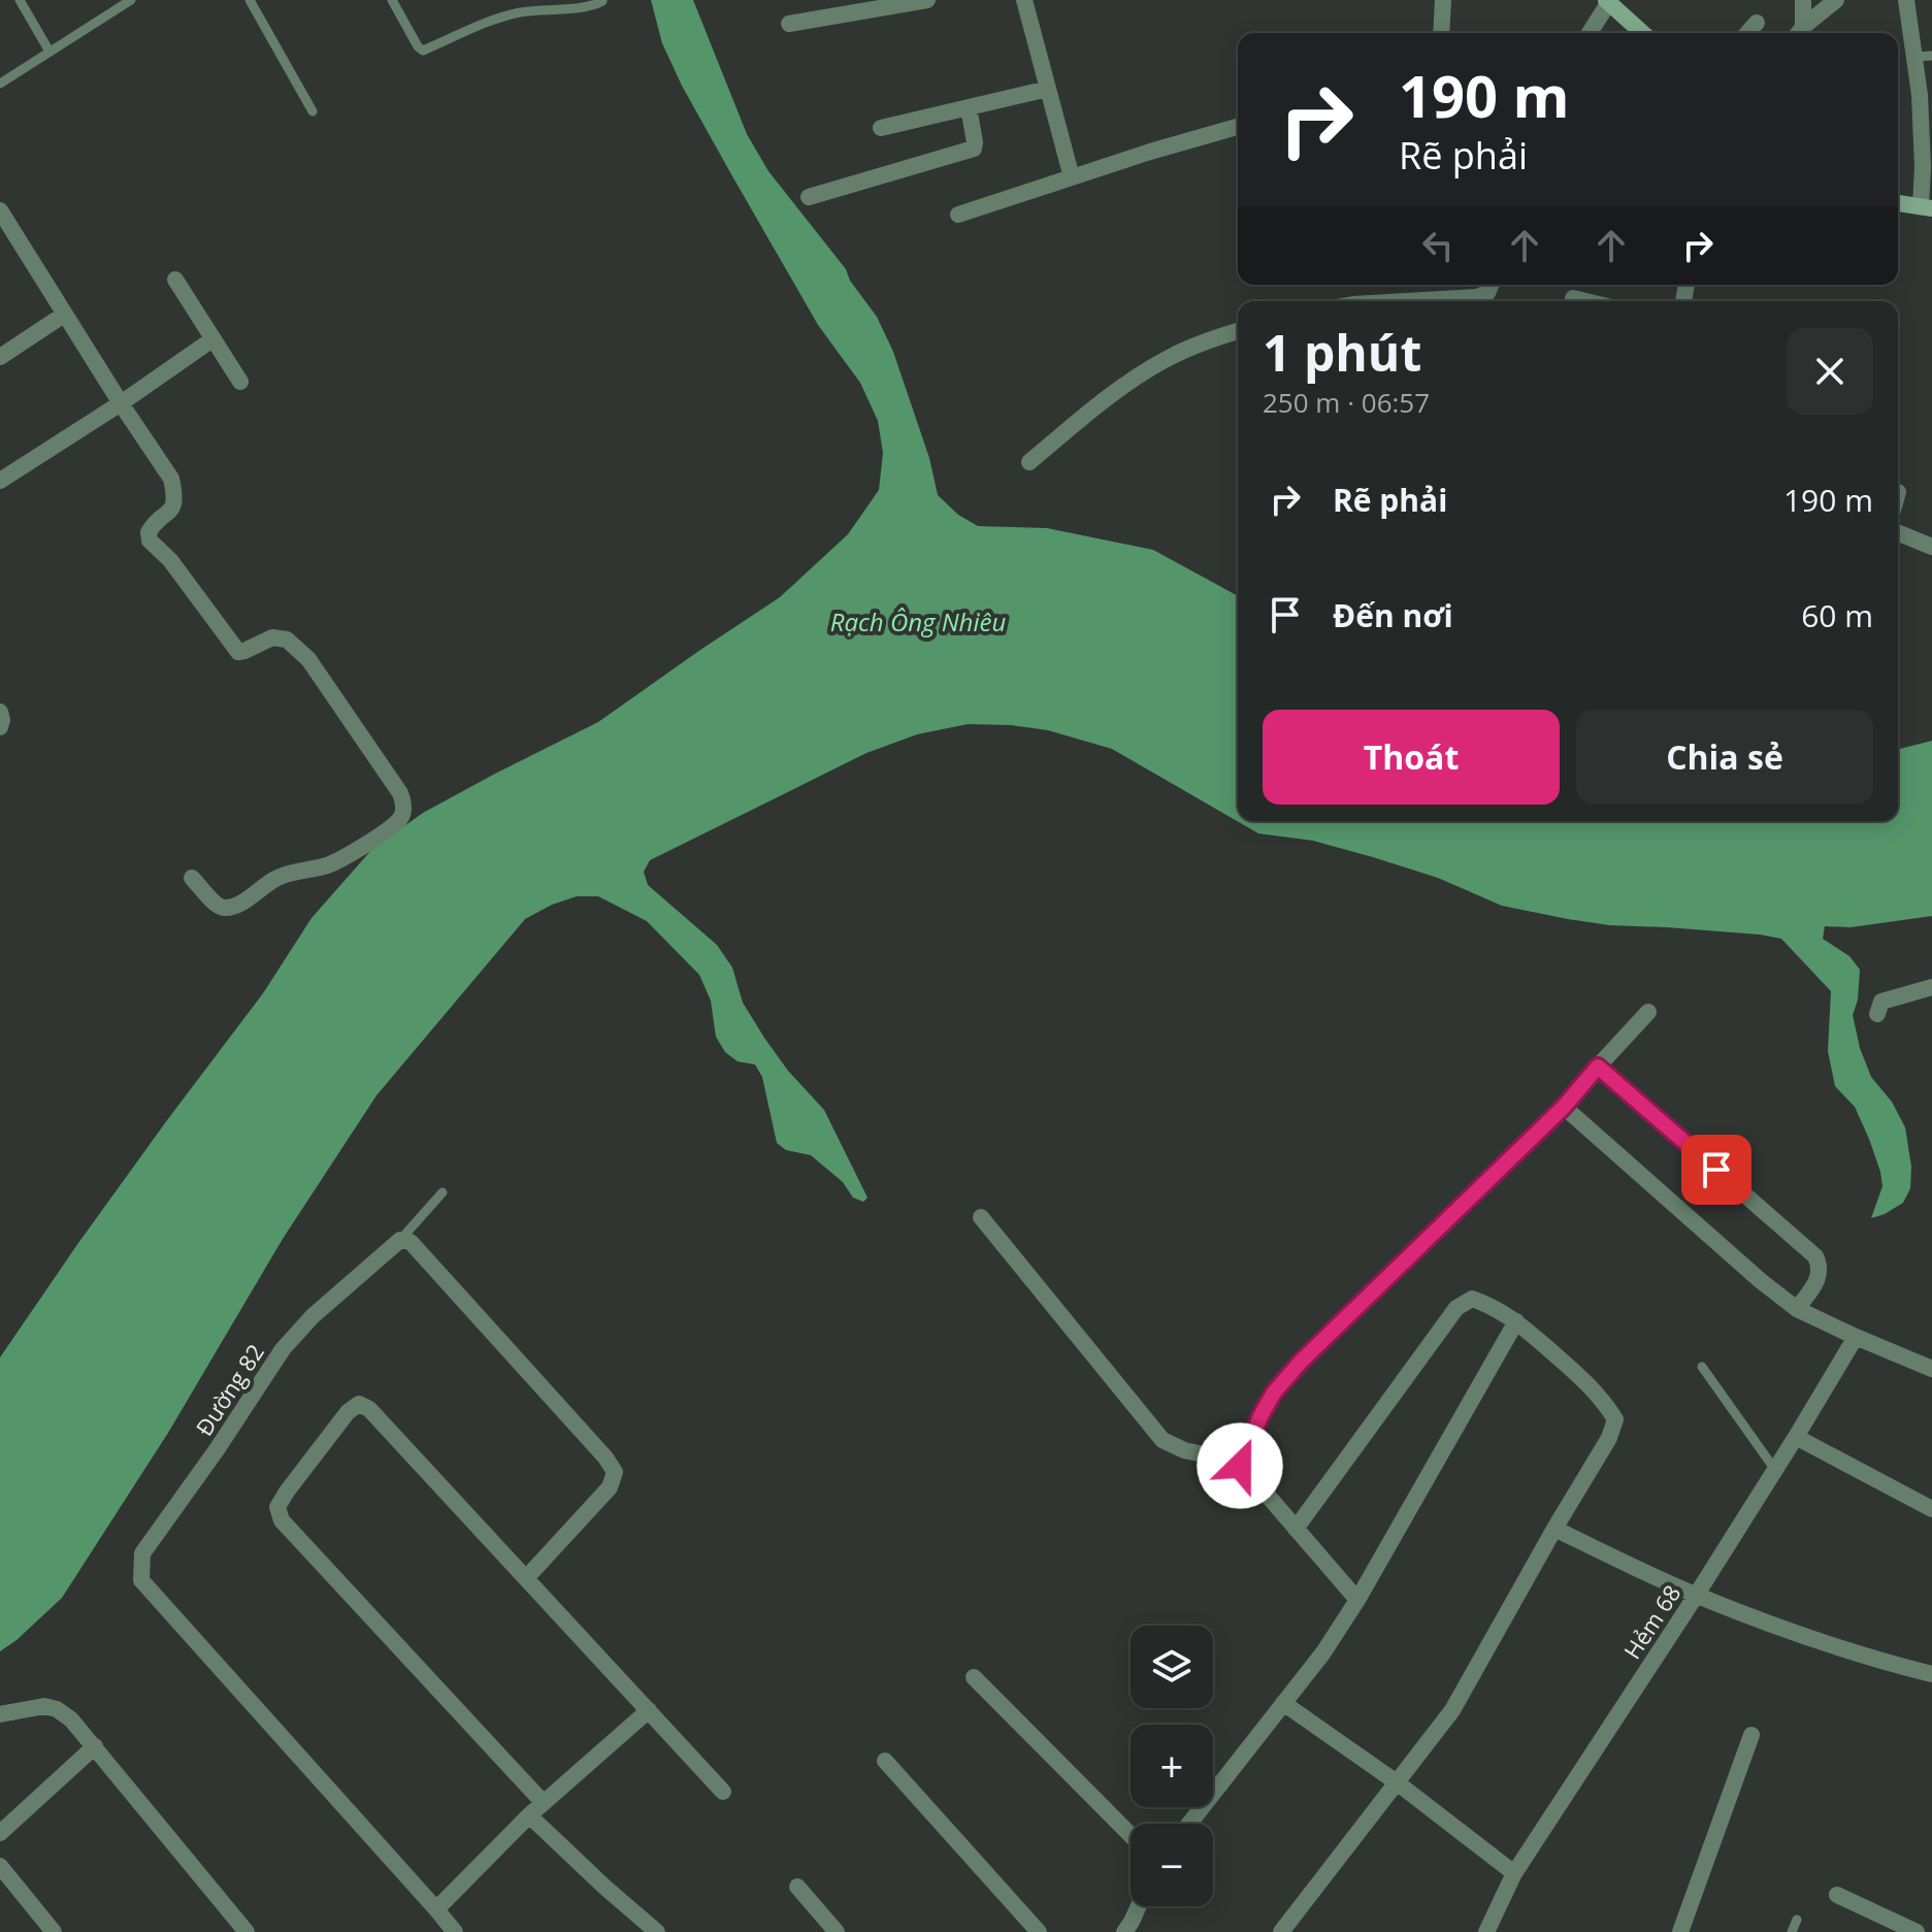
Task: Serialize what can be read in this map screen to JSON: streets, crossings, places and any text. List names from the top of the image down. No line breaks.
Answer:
{"streets":{"street":["Đường 82","Hẻm 68"]},"water":["Rạch Ông Nhiêu"],"page":{"turn":["190 m","Rẽ phải"],"heading":["1 phút","250 m · 06:57"],"list":[{"name":"Rẽ phải","value":"190 m"},{"name":"Đến nơi","value":"60 m"}],"buttons":["Thoát","Chia sẻ"],"map_buttons":["+","−"]}}
